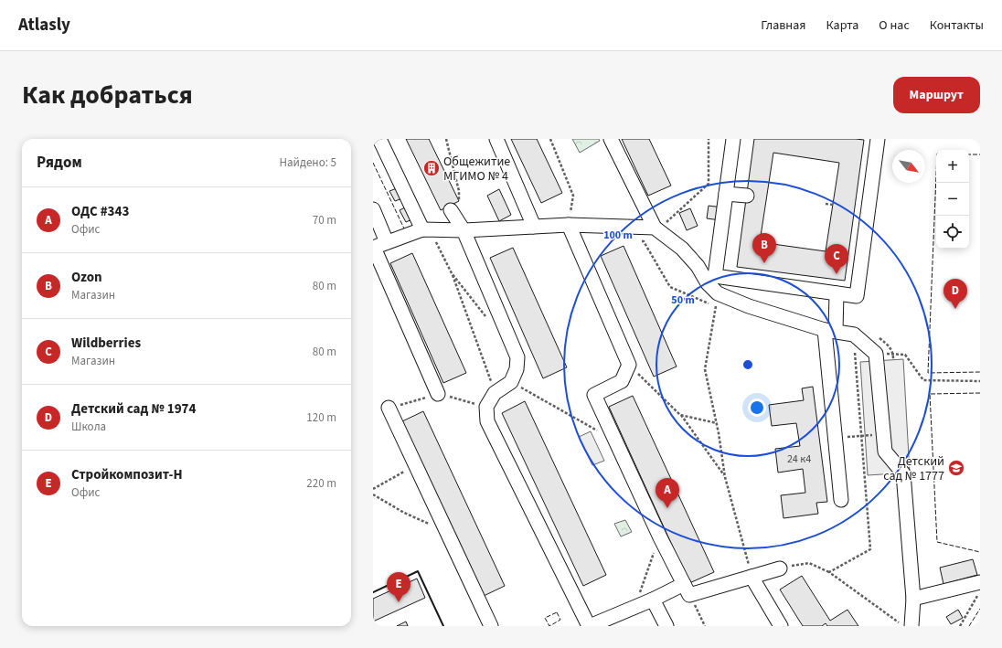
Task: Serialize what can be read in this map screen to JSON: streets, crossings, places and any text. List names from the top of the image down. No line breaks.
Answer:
{"places":{"building":["Общежитие МГИМО № 4"],"school or university":["Детский сад № 1777"]},"house_numbers":["24 к4"],"north":"bottom right","page":{"header":"Atlasly","nav":["Главная","Карта","О нас","Контакты"],"title":"Как добраться","buttons":"Маршрут","heading":["Рядом","Найдено: 5"],"map_buttons":["+","−"],"list":[{"mark":"A","name":"ОДС #343","note":"Офис","value":"70 m"},{"mark":"B","name":"Ozon","note":"Магазин","value":"80 m"},{"mark":"C","name":"Wildberries","note":"Магазин","value":"80 m"},{"mark":"D","name":"Детский сад № 1974","note":"Школа","value":"120 m"},{"mark":"E","name":"Стройкомпозит-Н","note":"Офис","value":"220 m"}],"pins":["B","C","D","A","E"]},"rings":["100 m","50 m"]}
